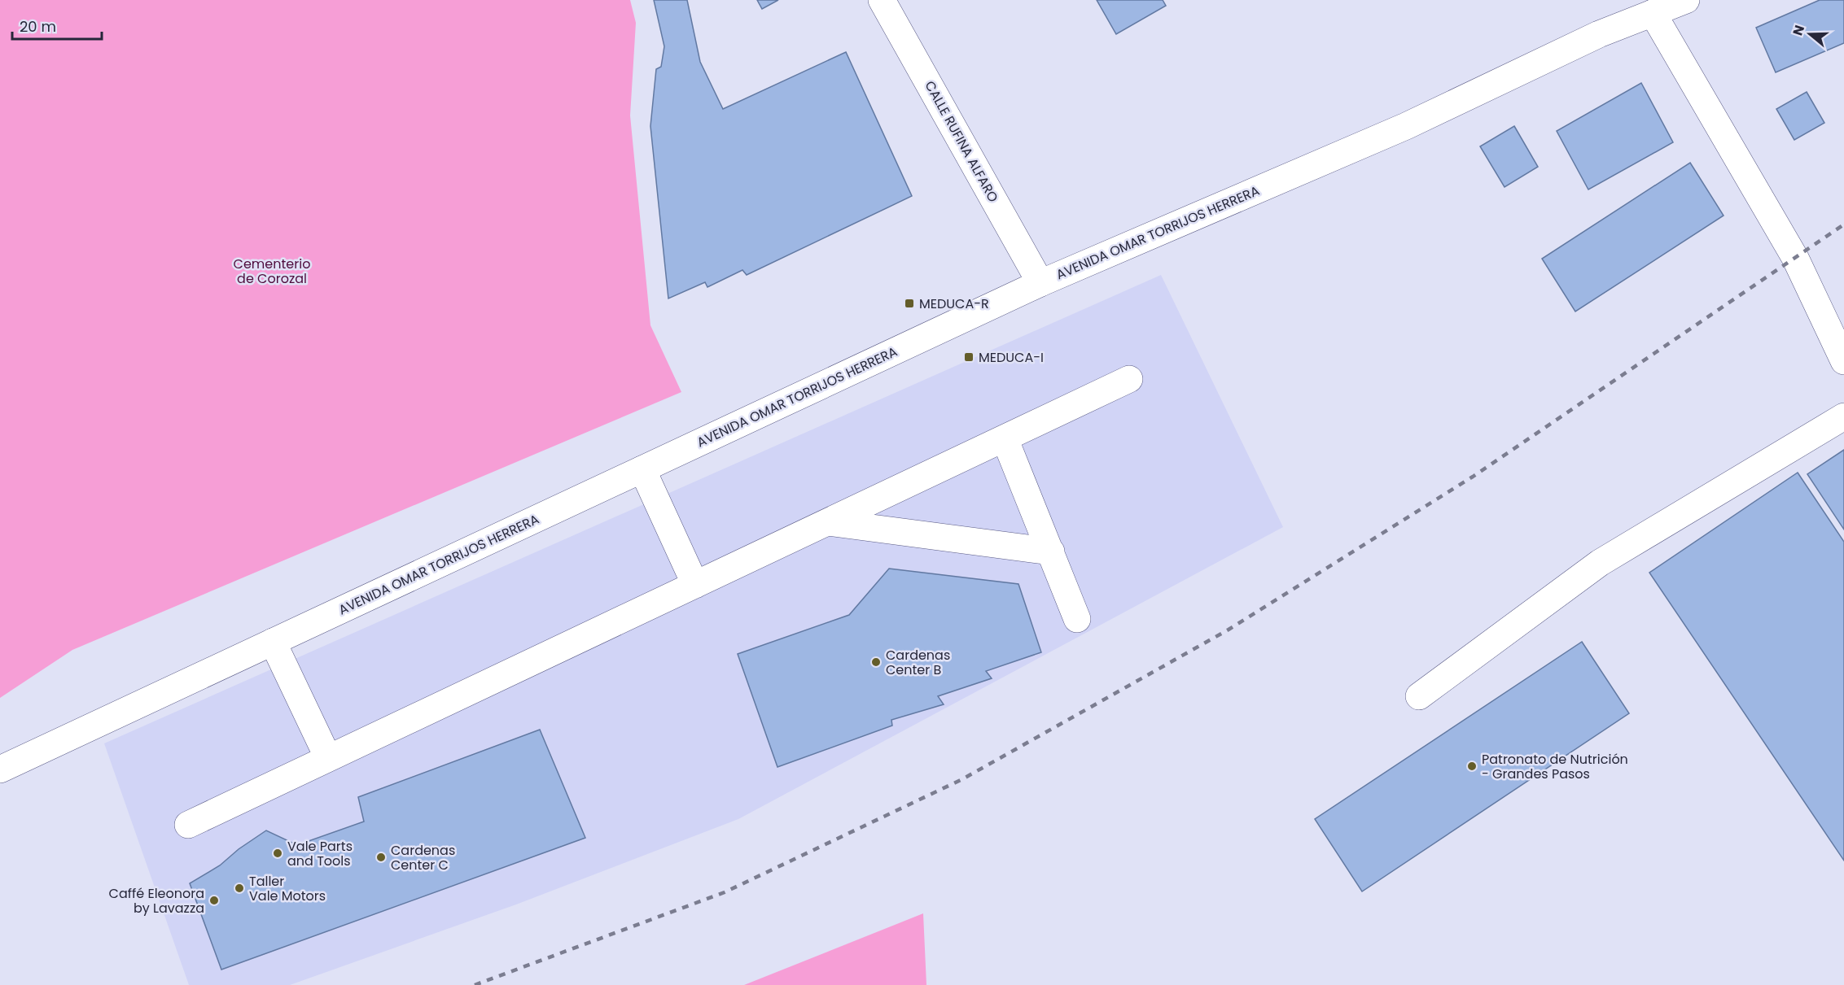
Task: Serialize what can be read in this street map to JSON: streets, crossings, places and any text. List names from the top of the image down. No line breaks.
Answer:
{"streets":{"main road":["CALLE RUFINA ALFARO","AVENIDA OMAR TORRIJOS HERRERA"]},"crossings":[["CALLE RUFINA ALFARO","AVENIDA OMAR TORRIJOS HERRERA"]],"parks":["Cementerio de Corozal"],"places":{"transit":["MEDUCA-R","MEDUCA-I"],"other":["Cardenas Center B","Patronato de Nutrición - Grandes Pasos","Vale Parts and Tools","Cardenas Center C","Taller Vale Motors","Caffé Eleonora by Lavazza"]},"scale_bar":"20 m","north":"left"}
